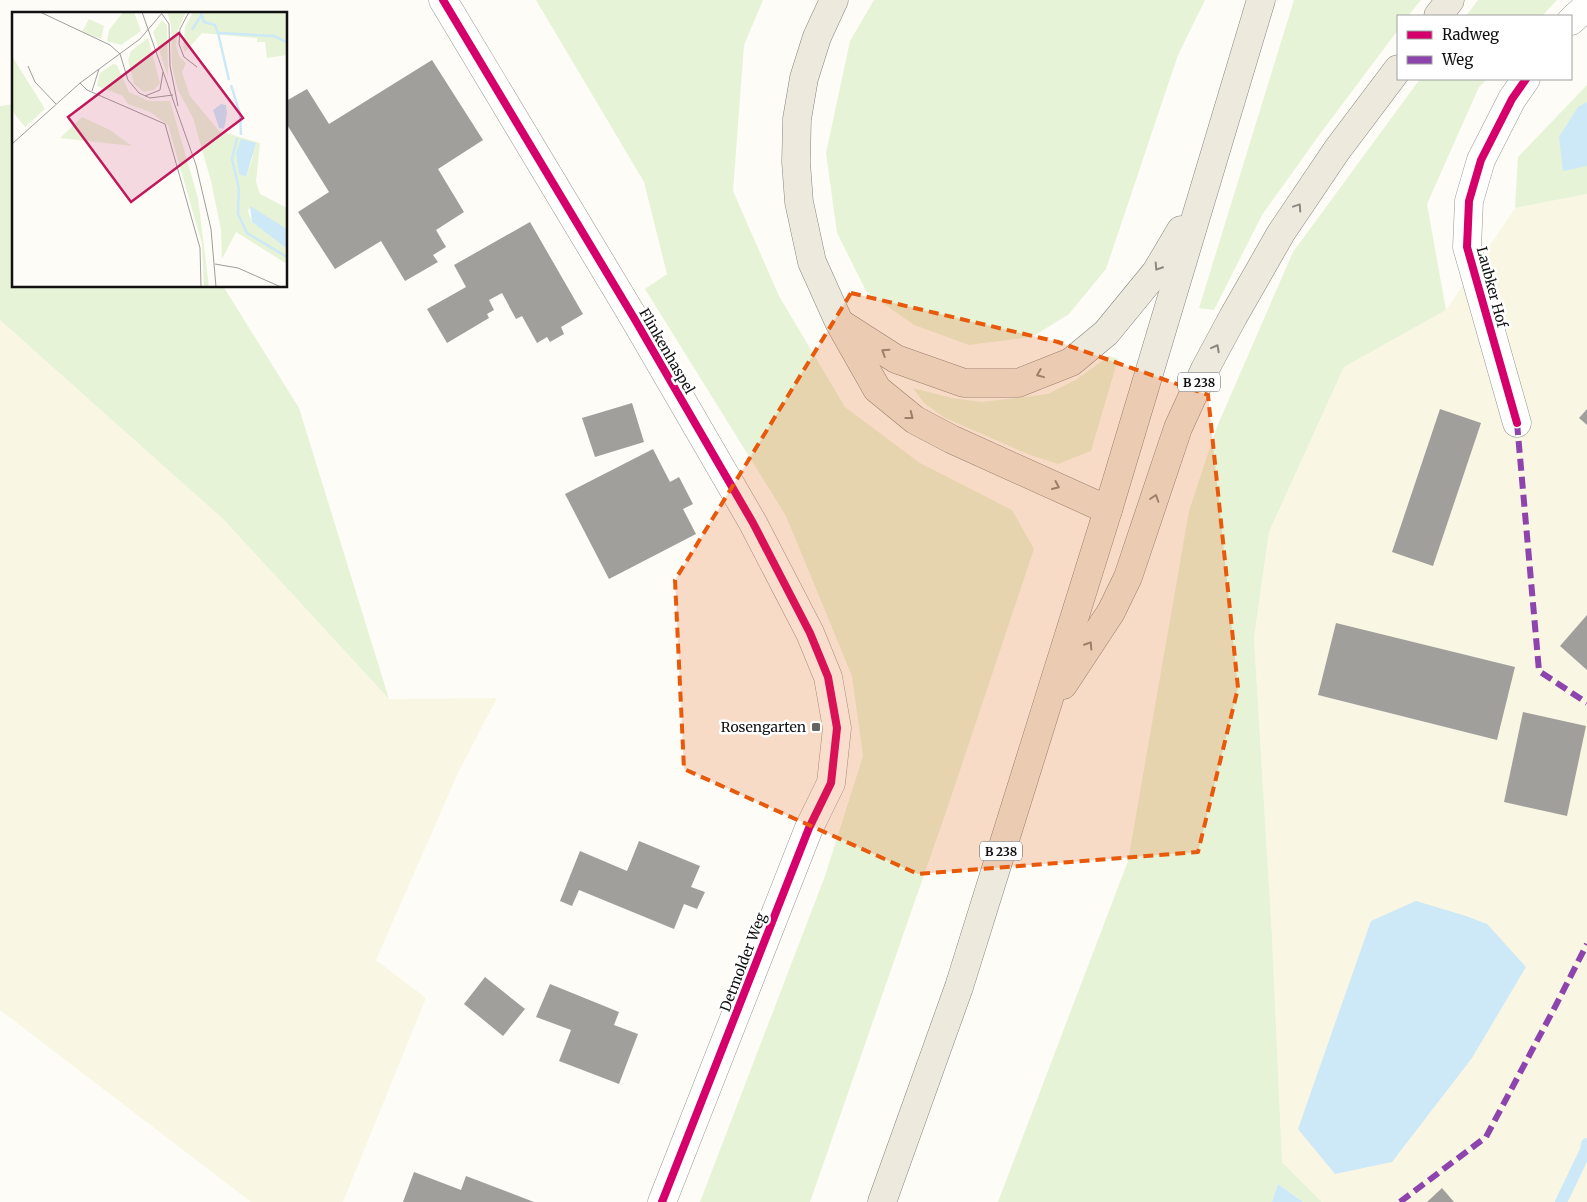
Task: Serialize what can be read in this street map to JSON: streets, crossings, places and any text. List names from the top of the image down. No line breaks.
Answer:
{"streets":{"main road":["B 238"],"street":["Laubker Hof","Flinkenhaspel","Detmolder Weg"]},"crossings":[["Flinkenhaspel","Detmolder Weg"]],"places":{"transit":["Rosengarten"]},"legend":["Radweg","Weg"]}
